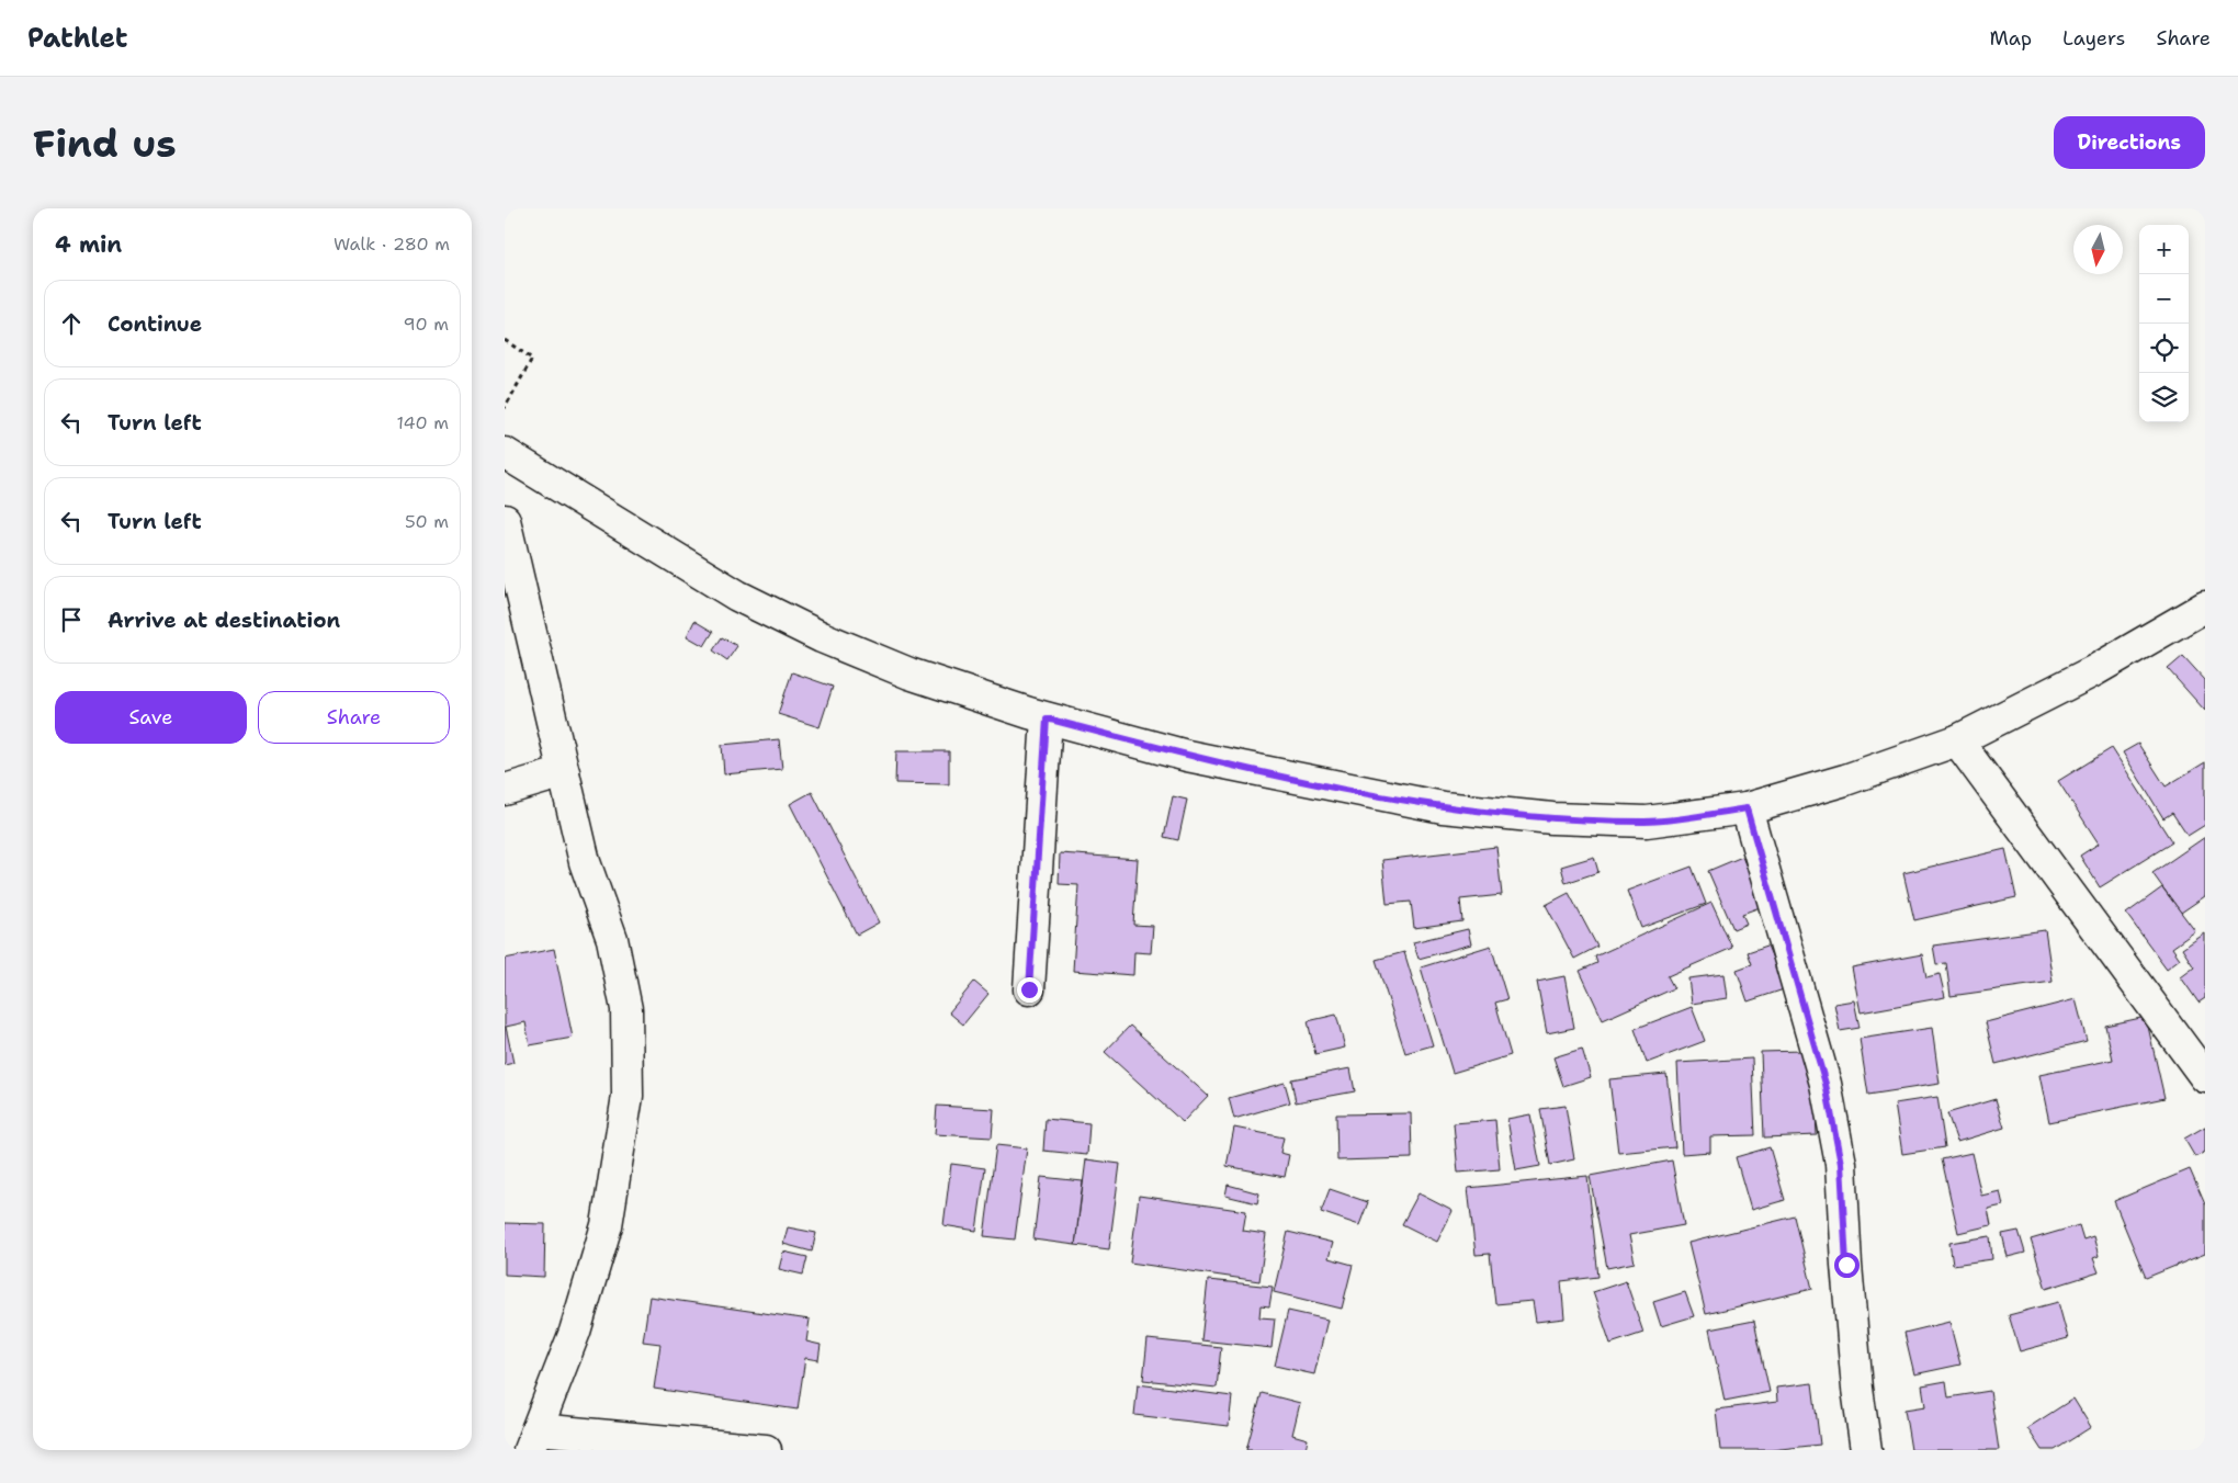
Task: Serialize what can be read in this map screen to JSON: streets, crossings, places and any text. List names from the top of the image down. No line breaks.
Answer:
{"north":"bottom","page":{"header":"Pathlet","nav":["Map","Layers","Share"],"buttons":["Directions",["Save","Share"]],"title":"Find us","heading":["4 min","Walk · 280 m"],"map_buttons":["+","−"],"list":[["Continue","90 m"],["Turn left","140 m"],["Turn left","50 m"],"Arrive at destination"]}}
